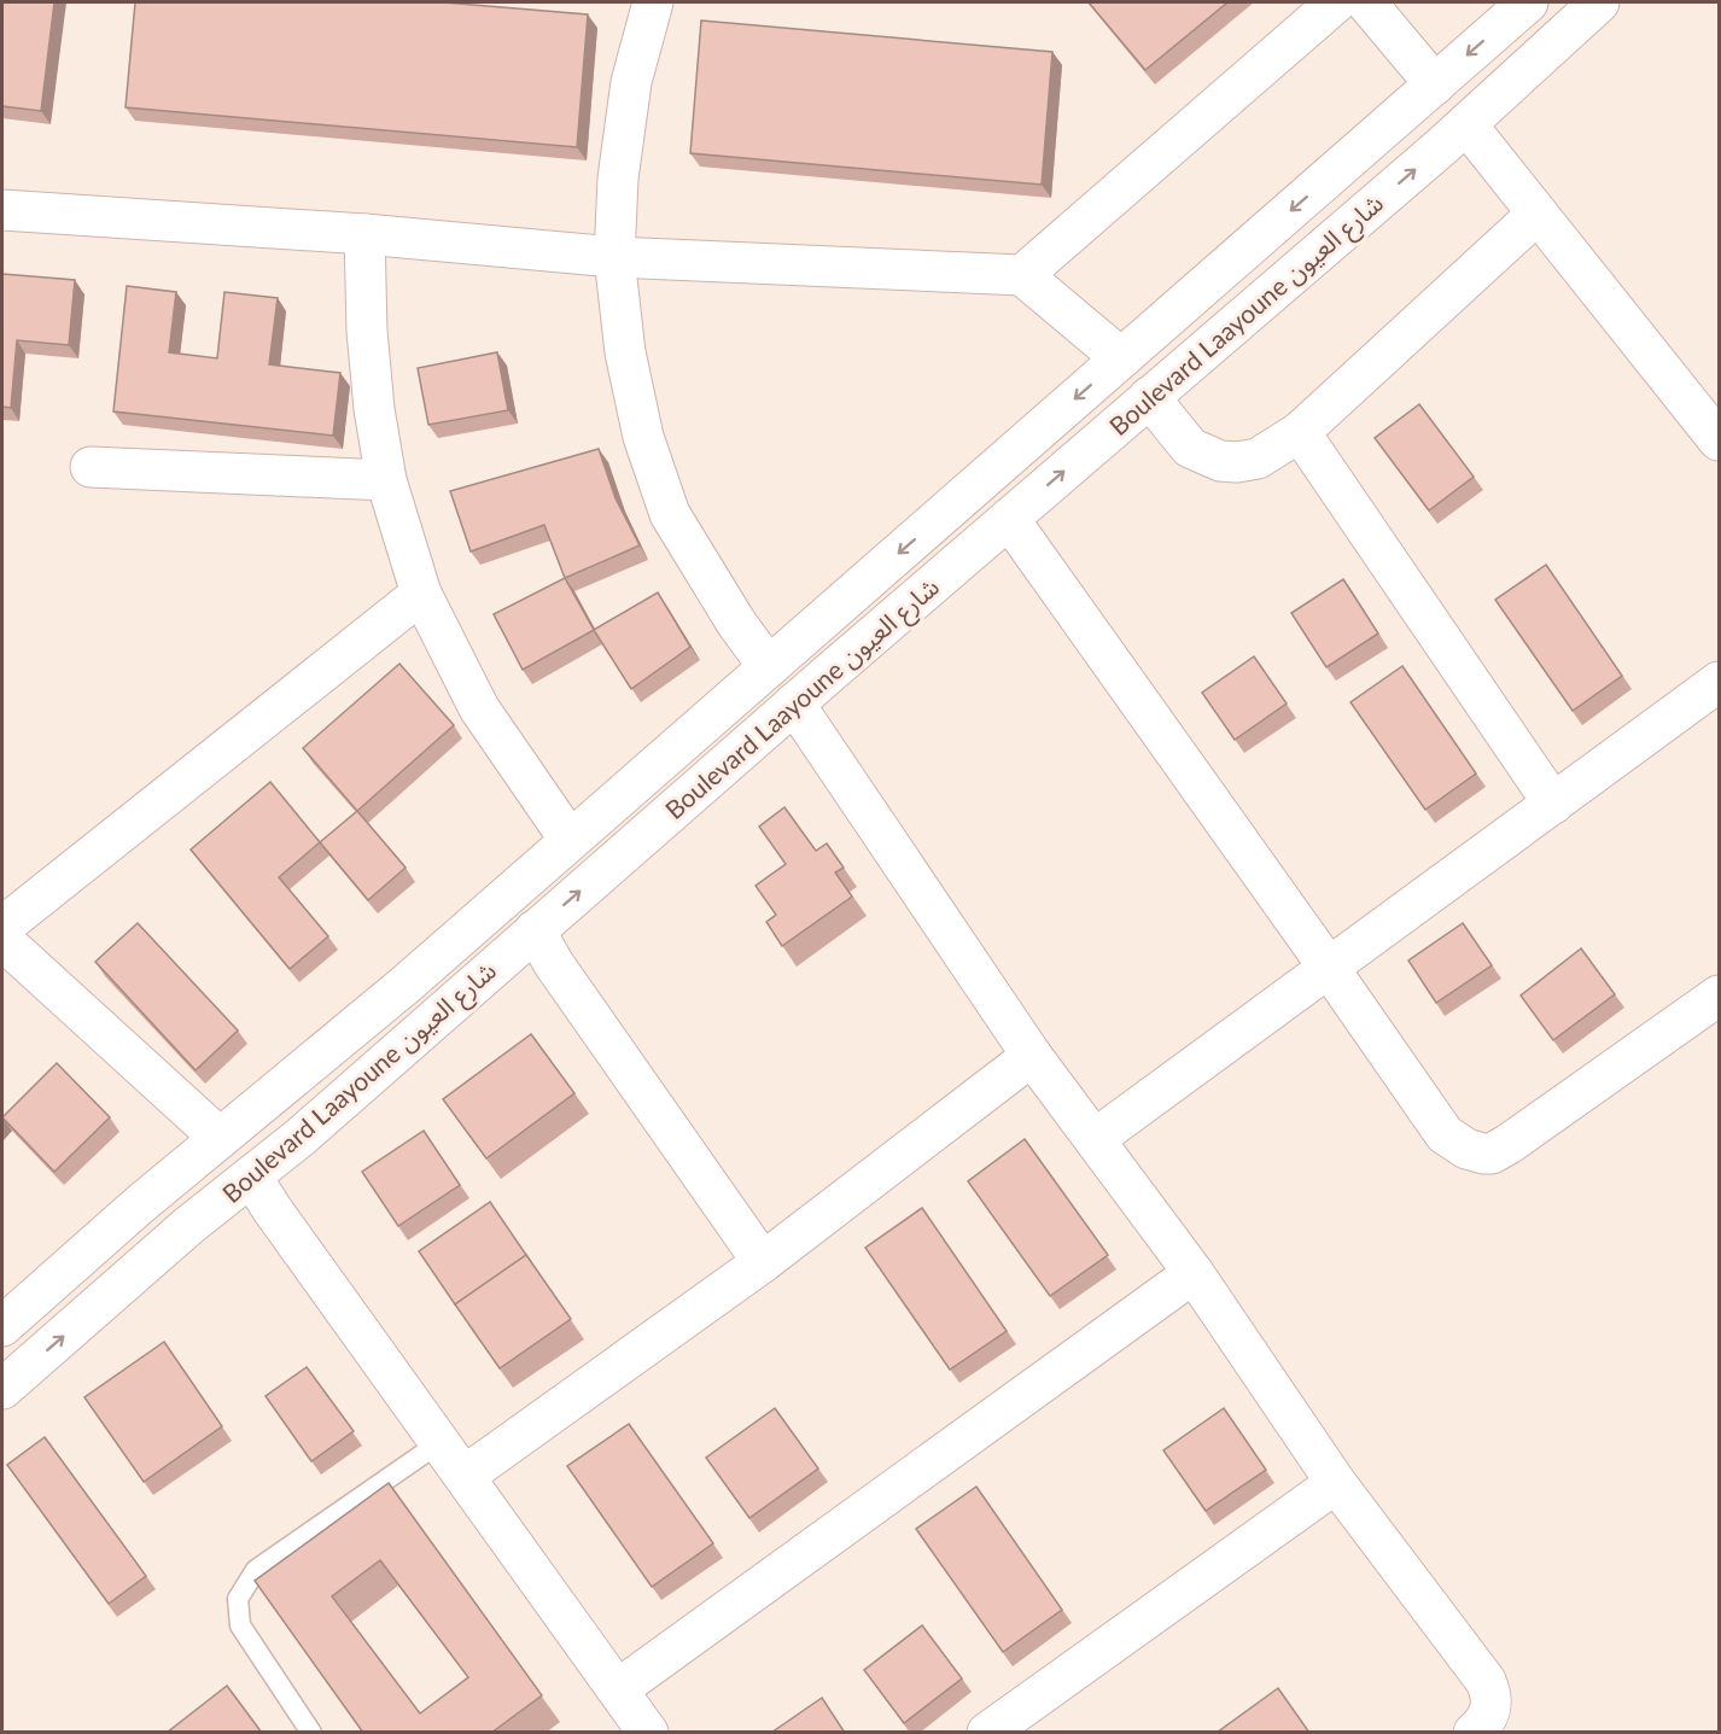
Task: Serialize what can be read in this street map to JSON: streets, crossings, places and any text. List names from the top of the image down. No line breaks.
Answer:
{"streets":{"street":["Boulevard Laayoune شارع العيون"]}}
